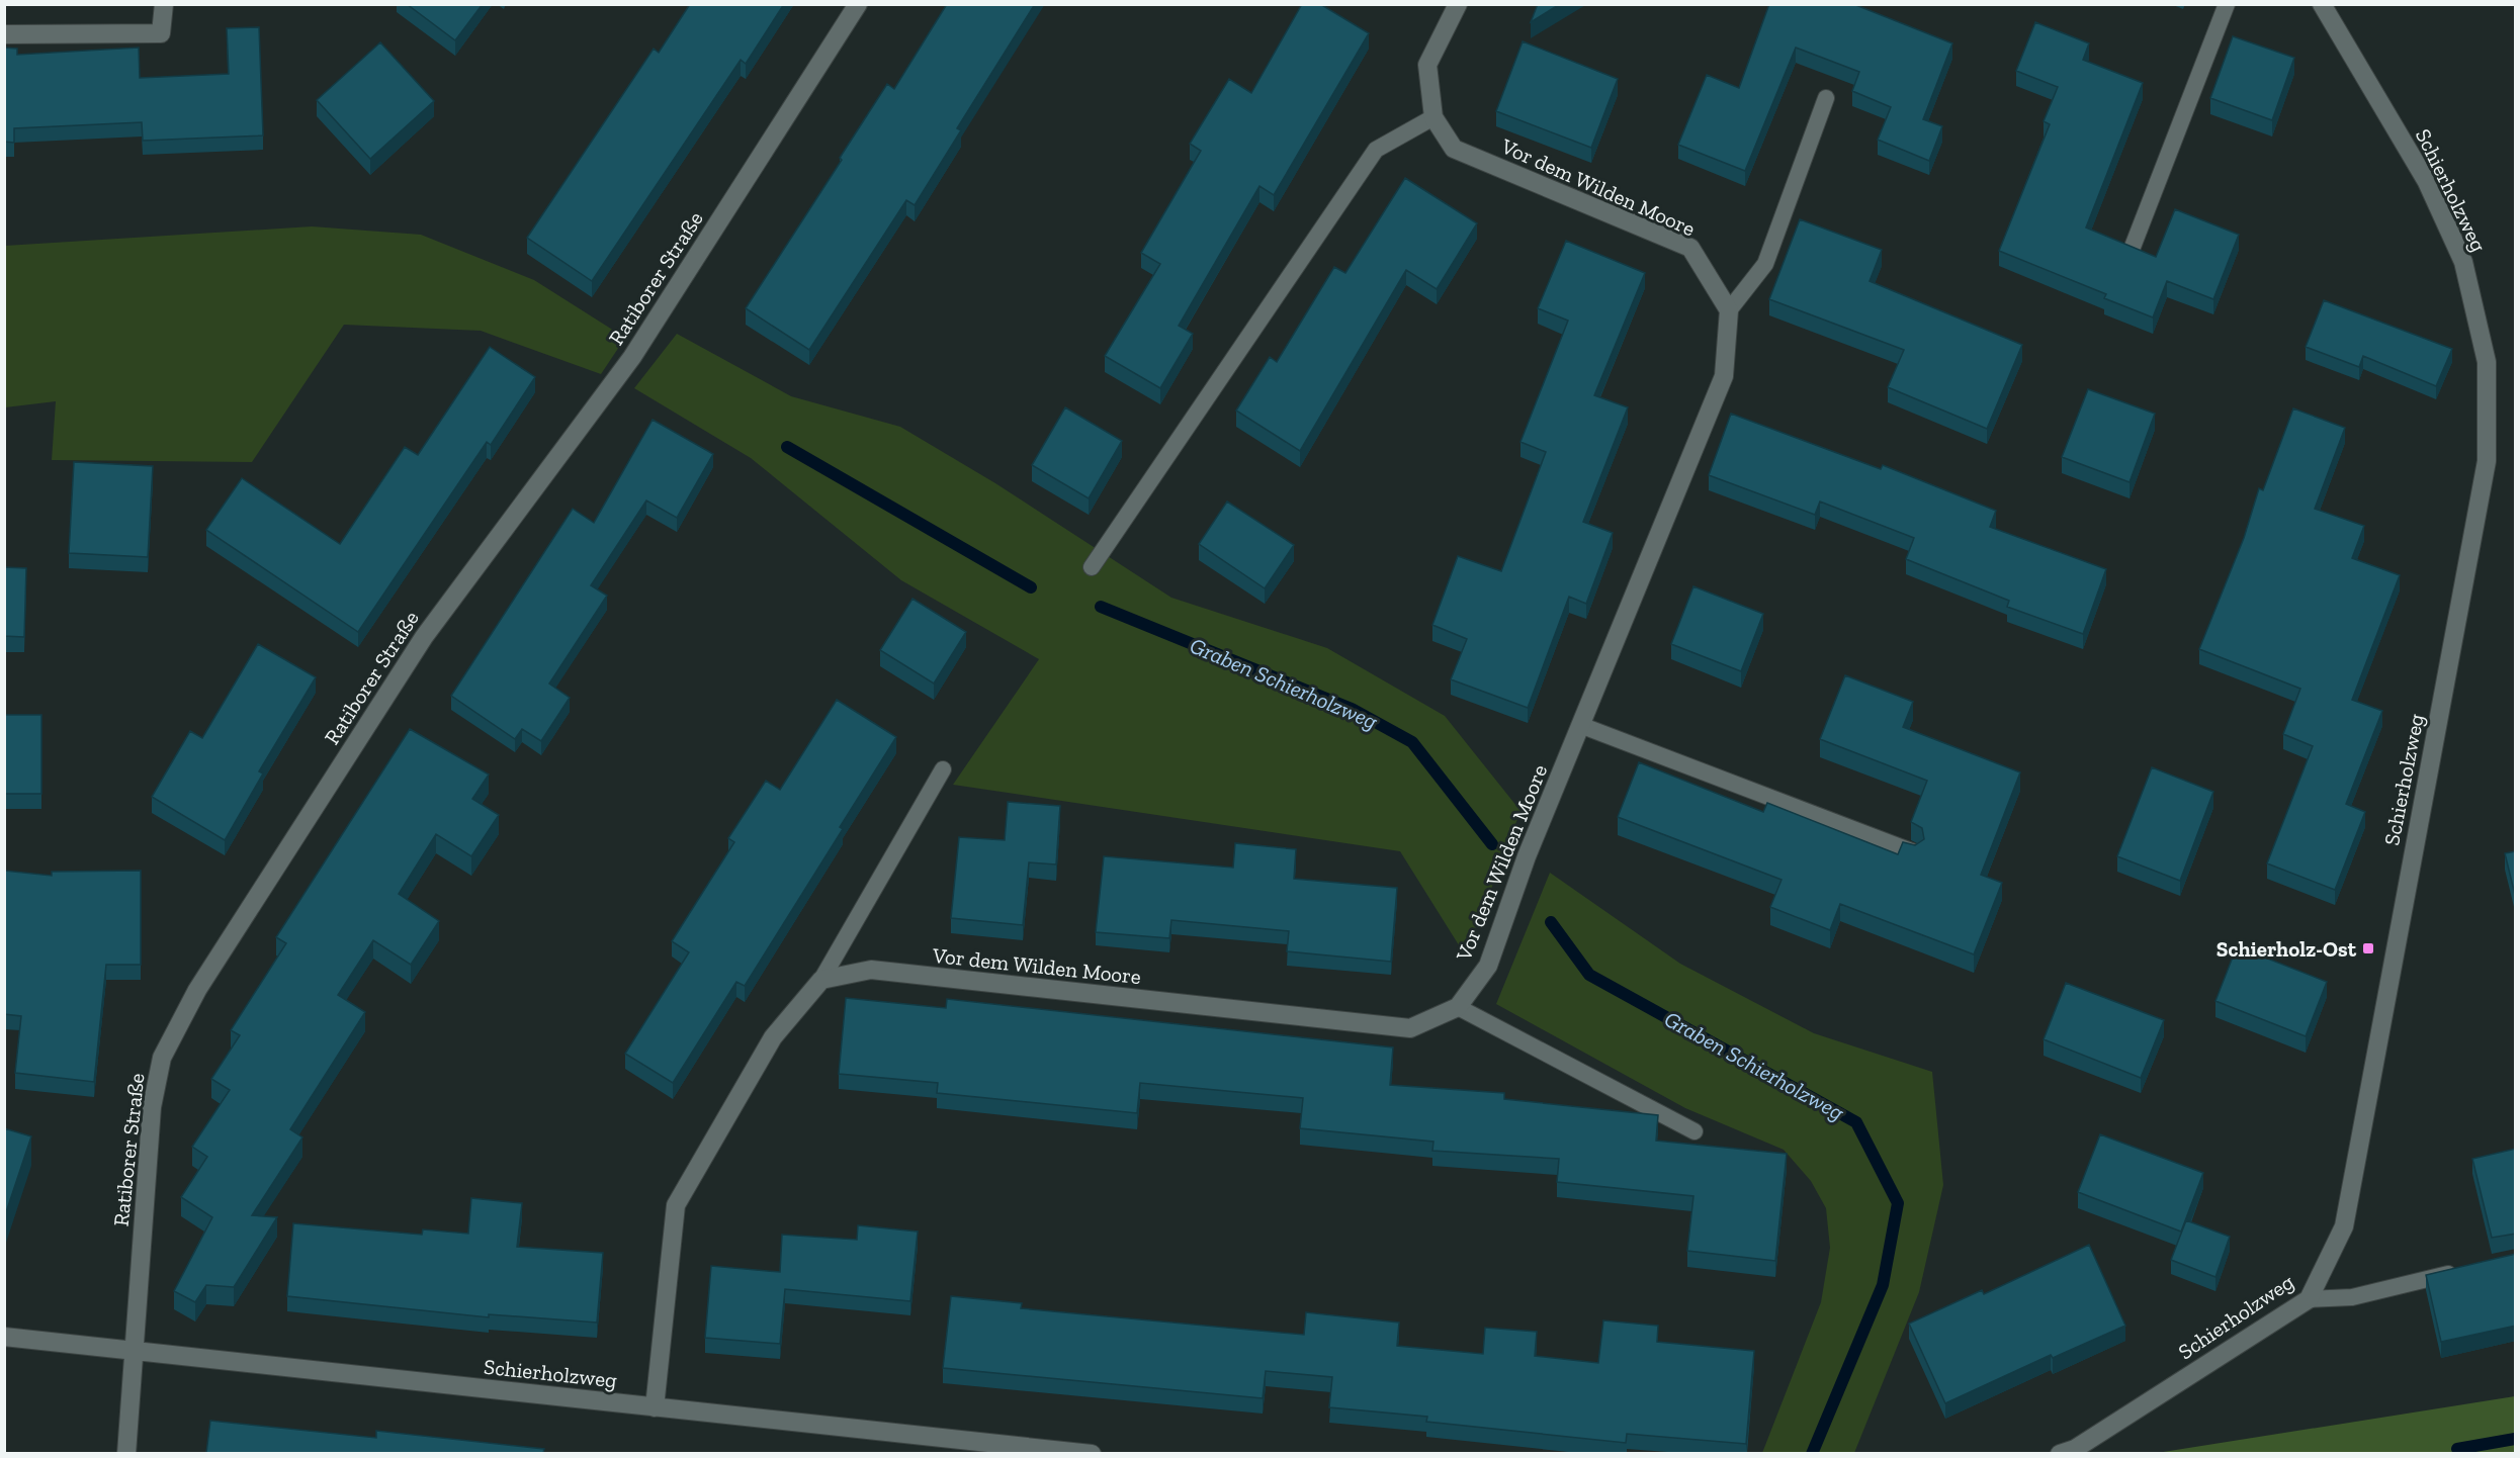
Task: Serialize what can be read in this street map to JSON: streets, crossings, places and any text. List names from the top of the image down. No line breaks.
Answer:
{"streets":{"street":["Vor dem Wilden Moore","Schierholzweg","Ratiborer Straße"]},"crossings":[["Schierholzweg","Ratiborer Straße"]],"water":["Graben Schierholzweg"],"places":{"transit":["Schierholz-Ost"]}}
